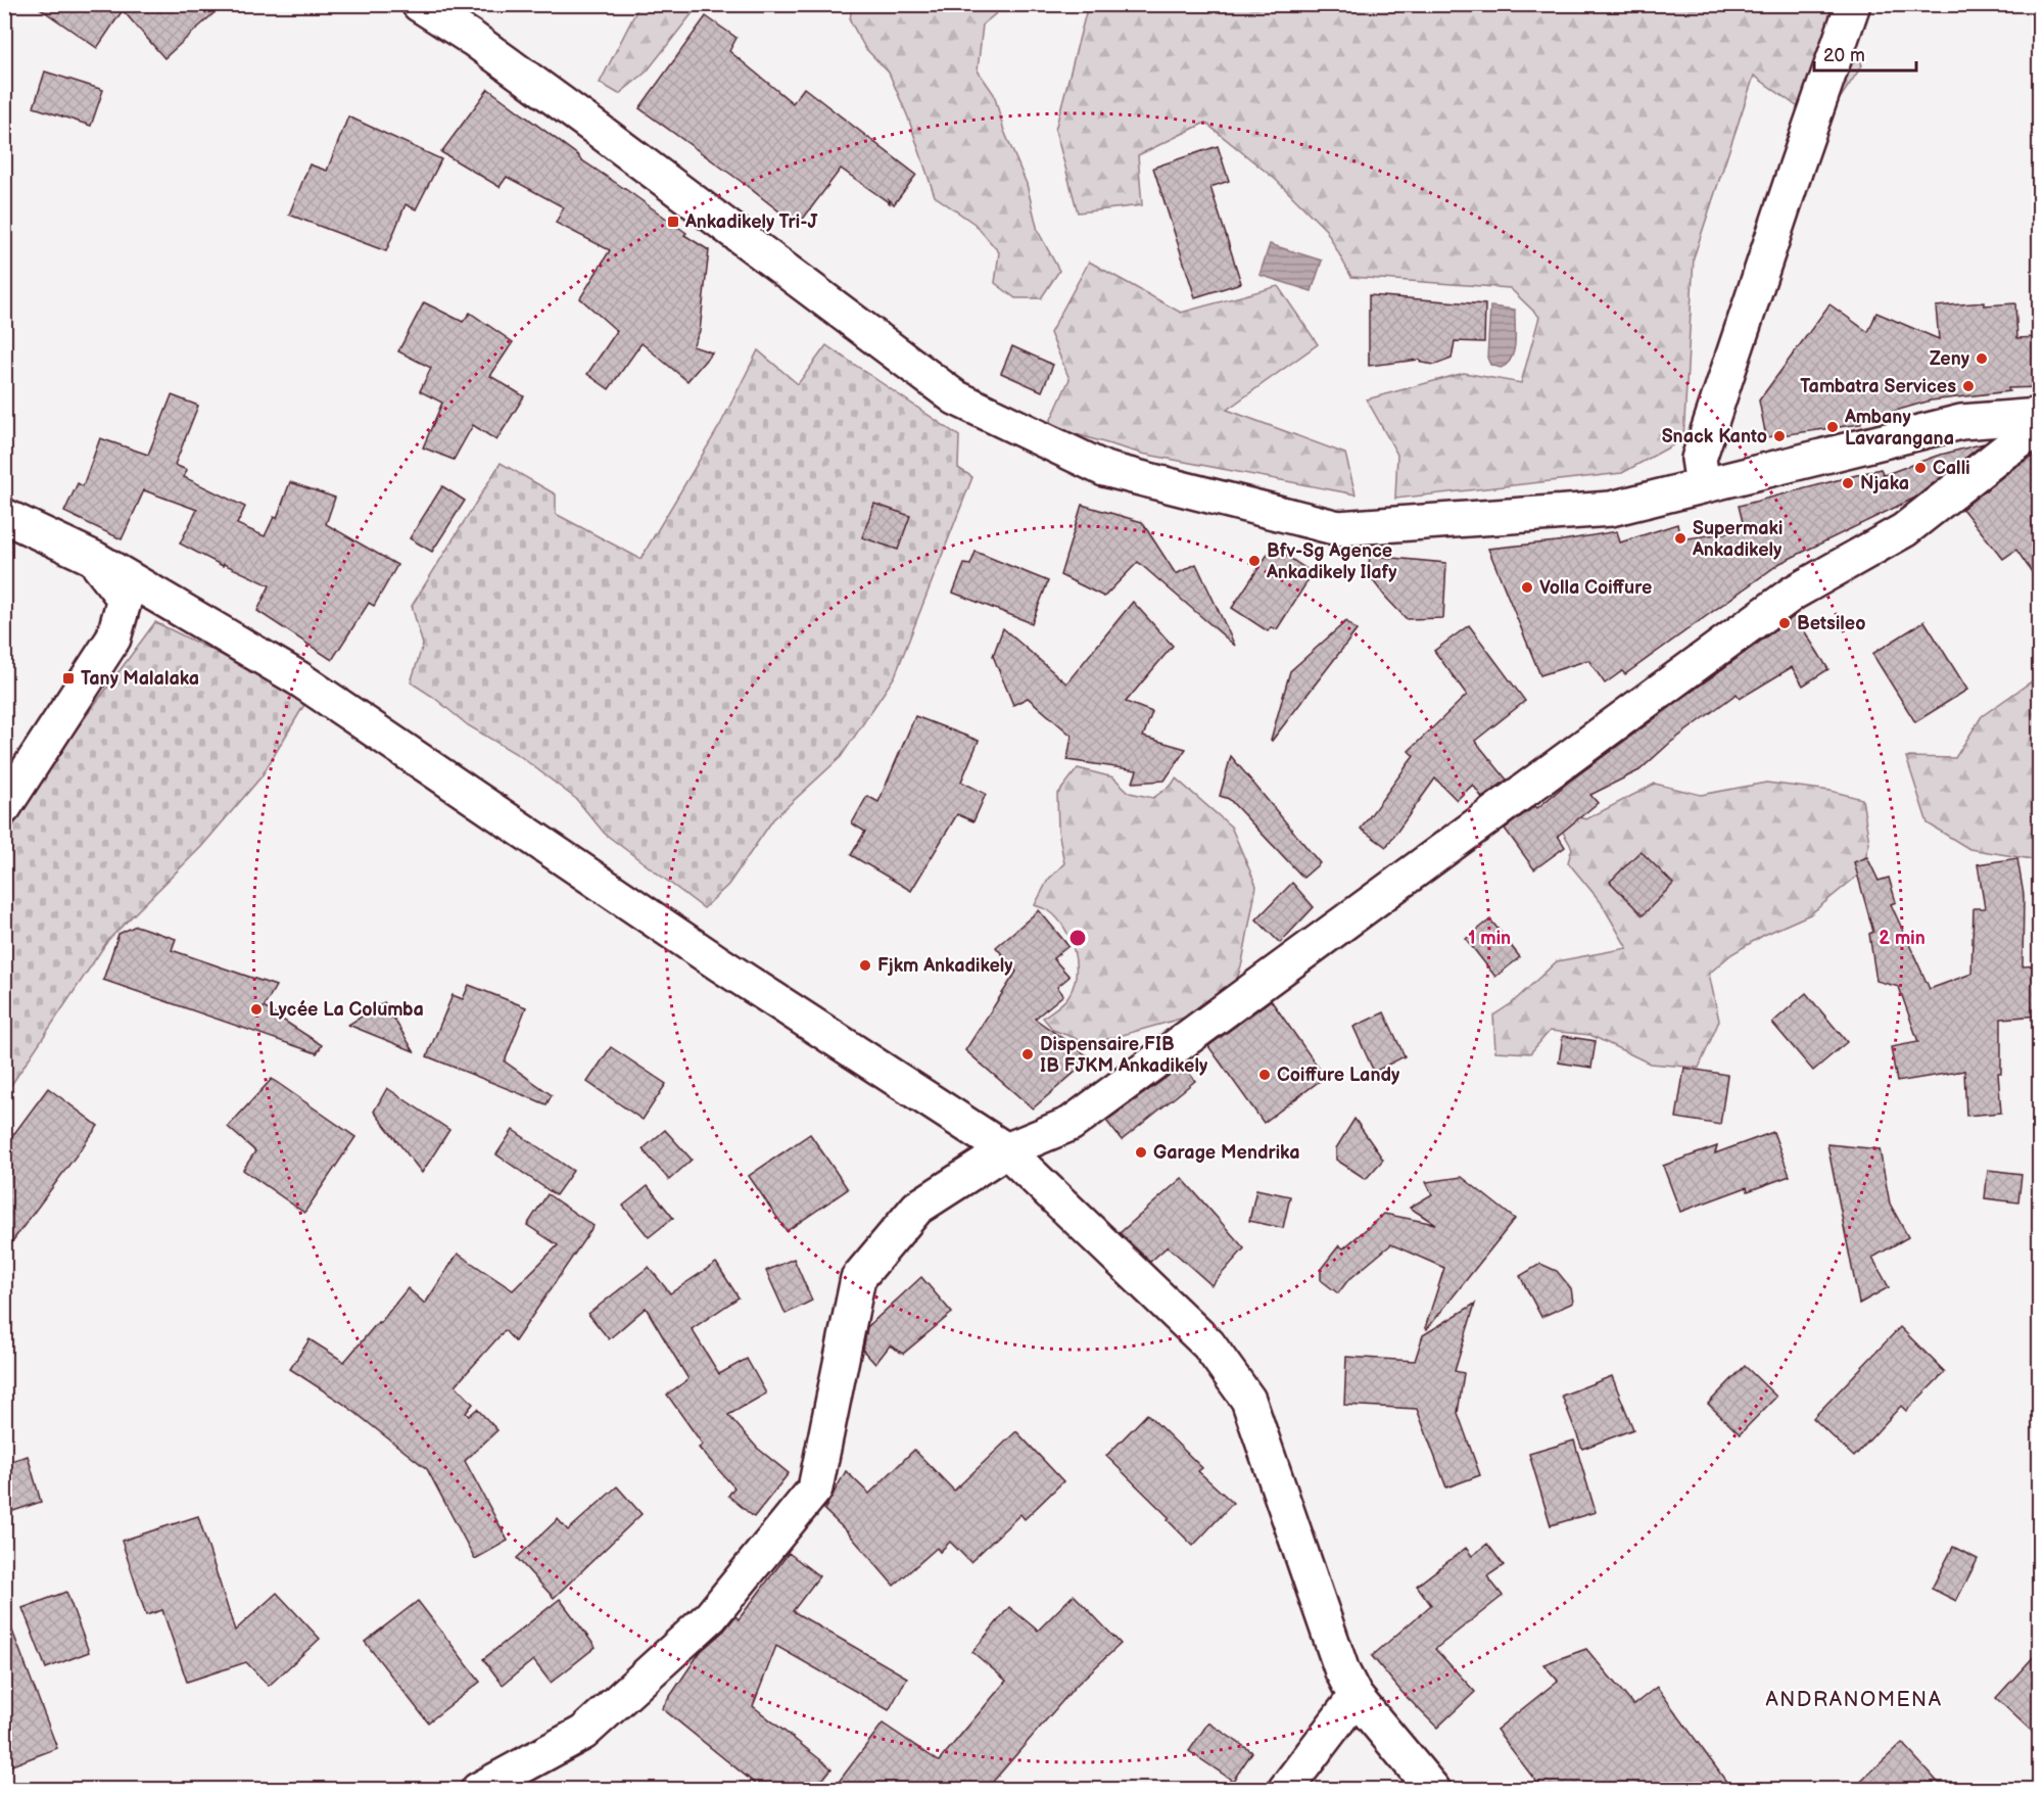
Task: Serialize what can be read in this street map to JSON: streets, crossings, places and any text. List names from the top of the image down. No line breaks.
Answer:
{"districts":["ANDRANOMENA"],"places":{"transit":["Ankadikely Tri-J","Tany Malalaka"],"other":["Zeny","Tambatra Services","Ambany Lavarangana","Snack Kanto","Calli","Njaka","Supermaki Ankadikely","Bfv-Sg Agence Ankadikely Ilafy","Volla Coiffure","Betsileo","Fjkm Ankadikely","Lycée La Columba","Dispensaire FIB IB FJKM Ankadikely","Coiffure Landy","Garage Mendrika"]},"scale_bar":"20 m","rings":["1 min","2 min"]}
